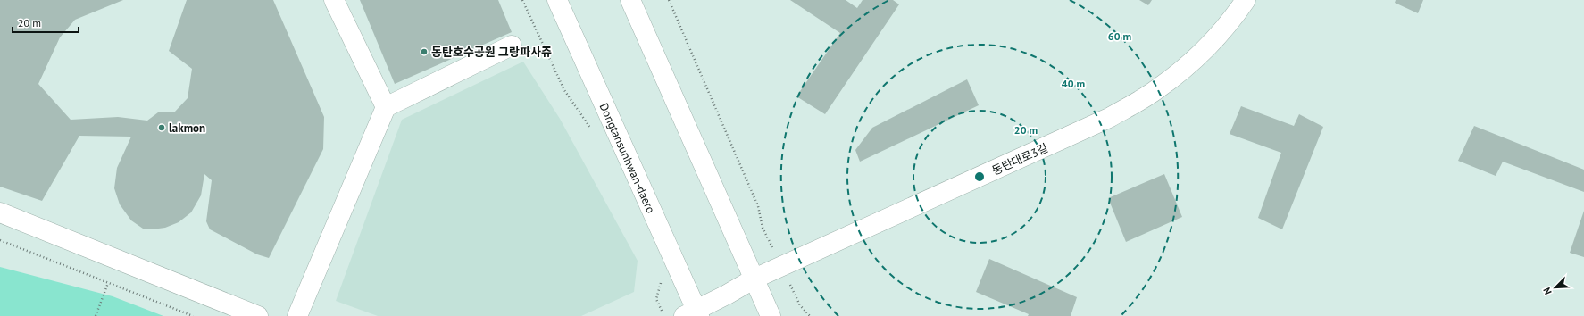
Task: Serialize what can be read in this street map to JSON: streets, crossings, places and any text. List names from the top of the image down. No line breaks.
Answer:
{"streets":{"street":["Dongtansunhwan-daero","동탄대로3길"]},"crossings":[["Dongtansunhwan-daero","동탄대로3길"]],"places":["동탄호수공원 그랑파사쥬","lakmon"],"scale_bar":"20 m","north":"bottom left","rings":["60 m","40 m","20 m"]}
